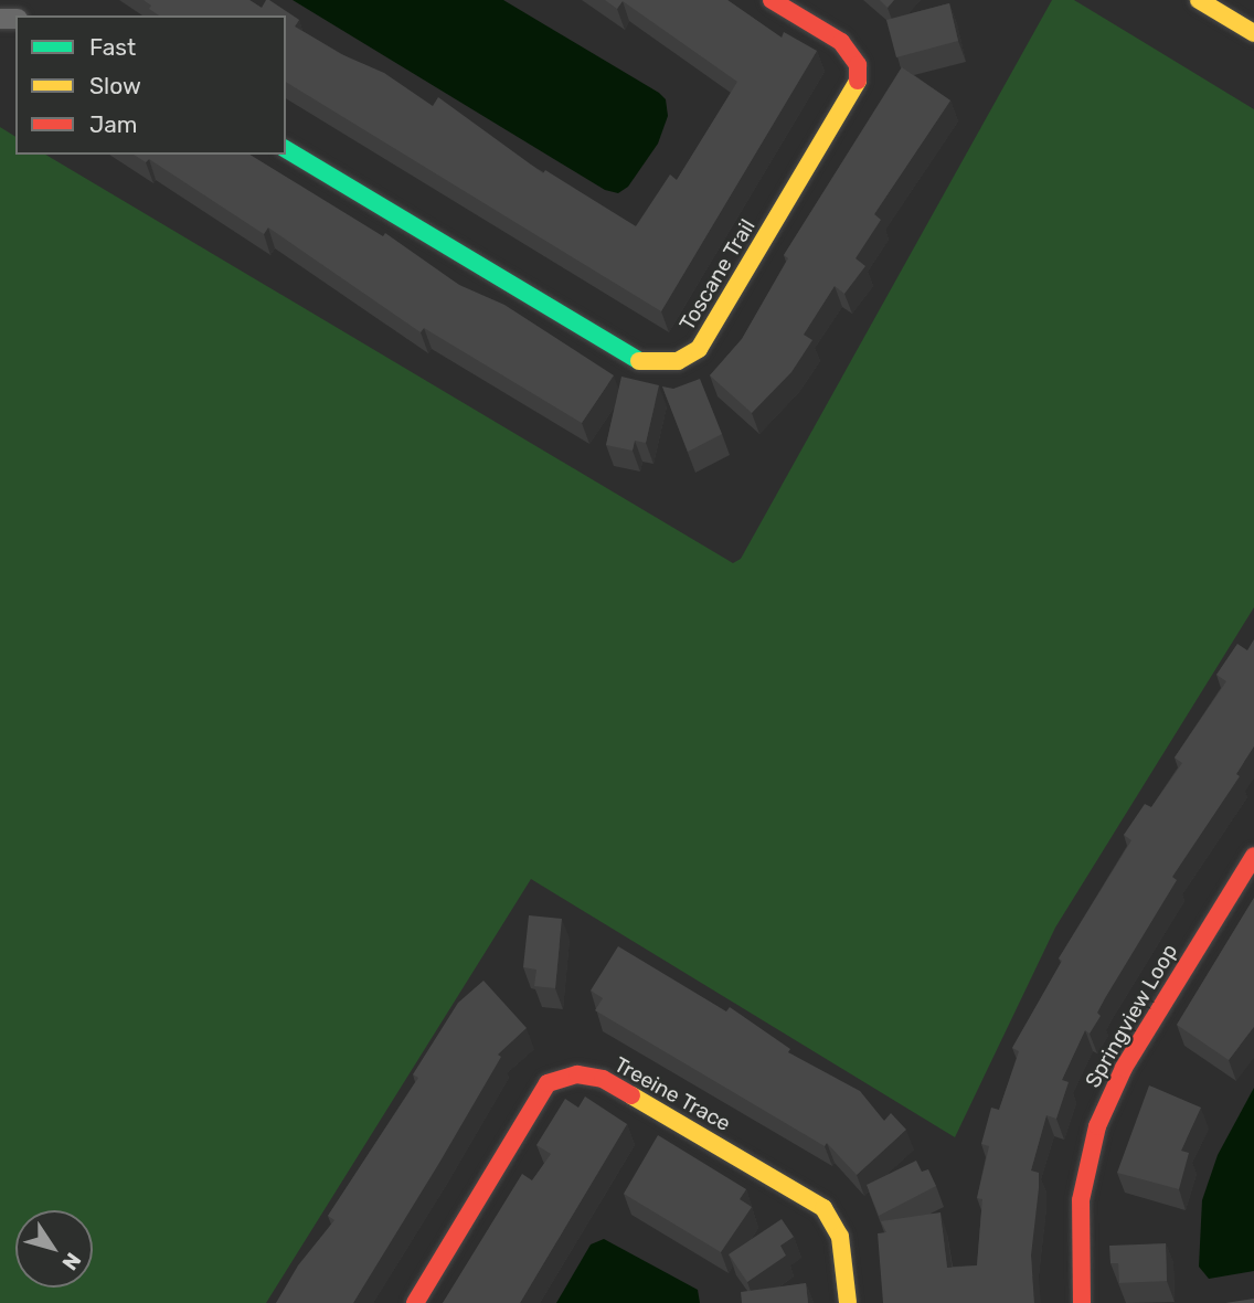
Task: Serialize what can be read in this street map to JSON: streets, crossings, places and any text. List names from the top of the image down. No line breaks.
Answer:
{"streets":{"street":["Toscane Trail","Springview Loop","Treeine Trace"]},"legend":["Fast","Slow","Jam"],"north":"bottom right"}
